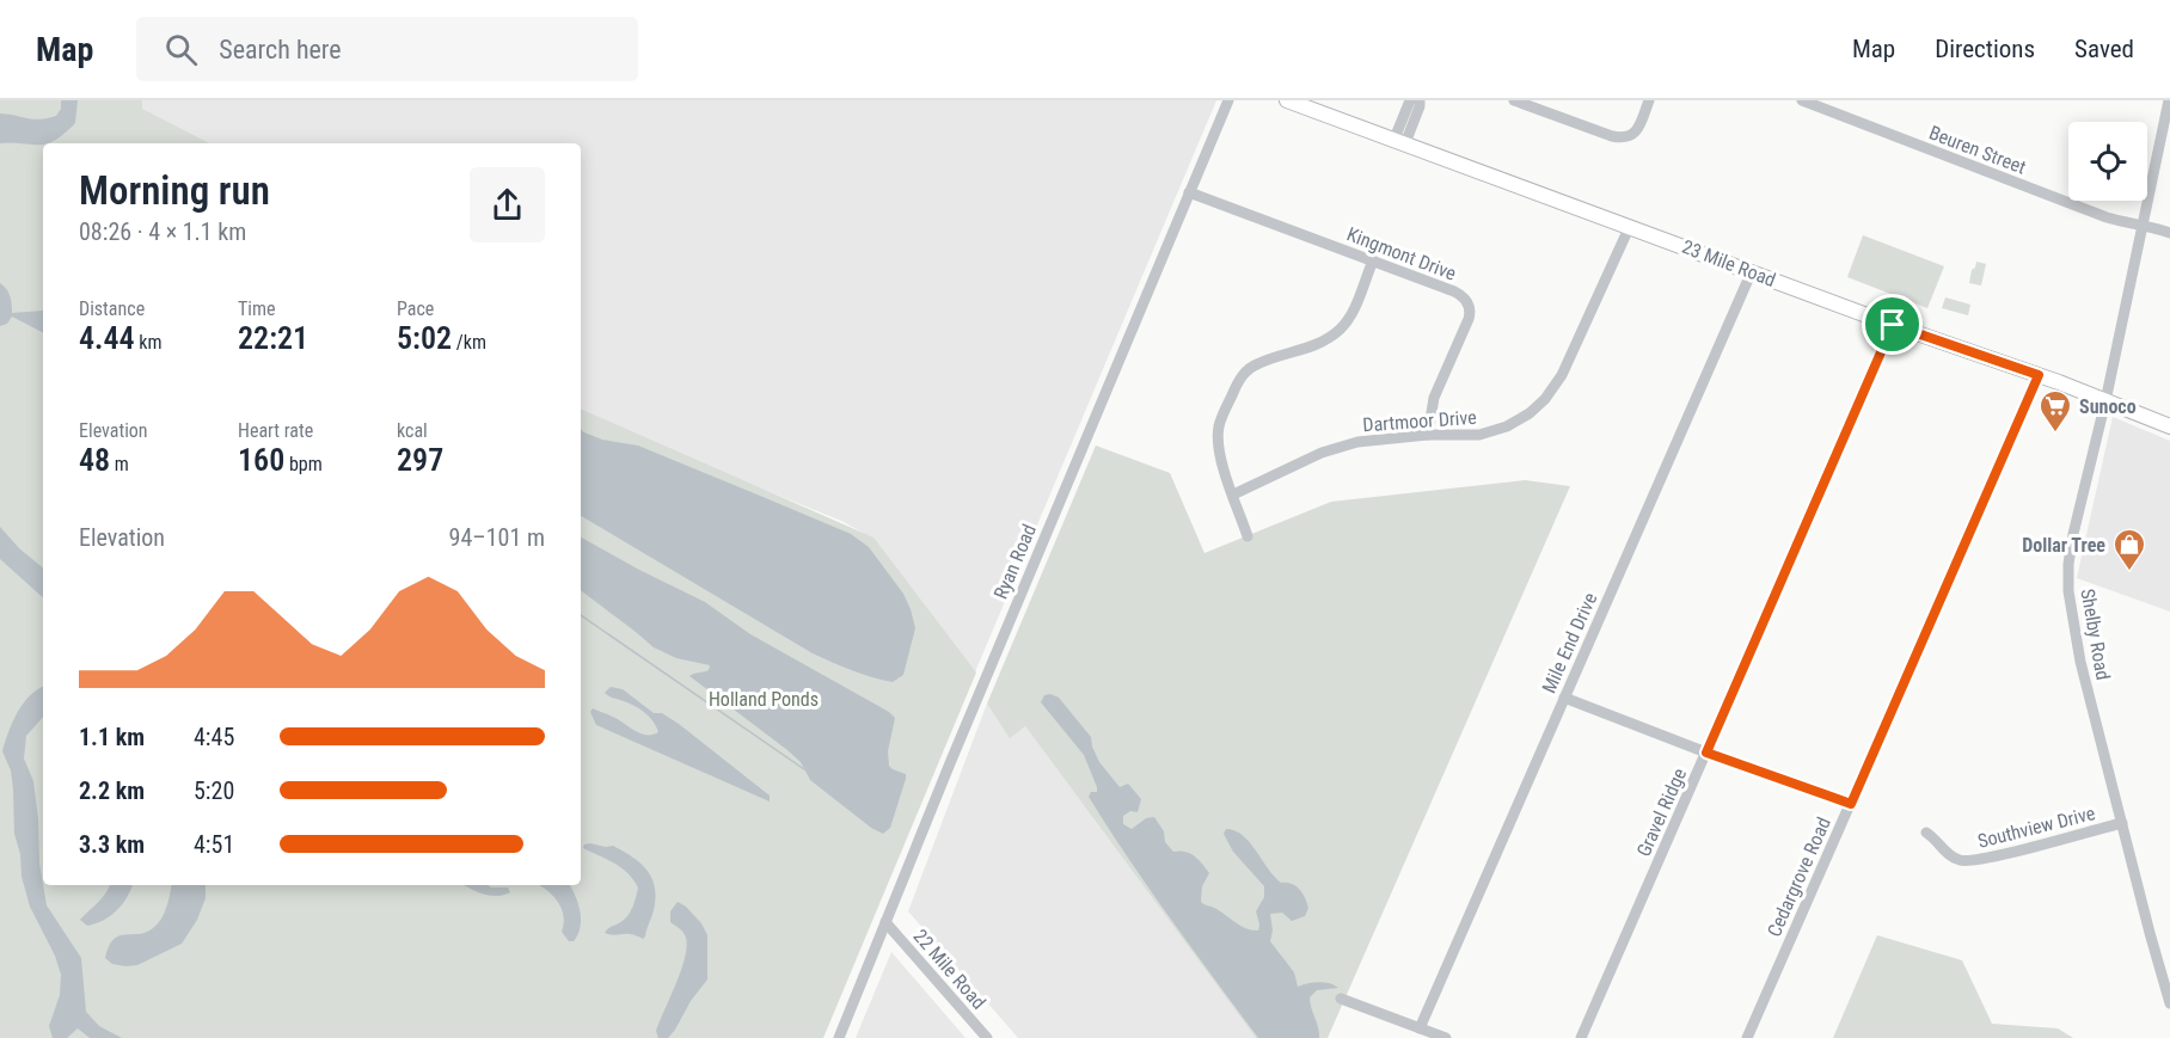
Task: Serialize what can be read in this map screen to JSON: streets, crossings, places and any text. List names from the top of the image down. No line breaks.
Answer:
{"streets":{"main road":["23 Mile Road"],"street":["Beuren Street","Kingmont Drive","Dartmoor Drive","Ryan Road","Shelby Road","Mile End Drive","Gravel Ridge","Southview Drive","Cedargrove Road","22 Mile Road"]},"crossings":[["Beuren Street","Shelby Road"],["Kingmont Drive","Dartmoor Drive"],["Kingmont Drive","Ryan Road"],["23 Mile Road","Dartmoor Drive"],["23 Mile Road","Shelby Road"],["23 Mile Road","Mile End Drive"],["23 Mile Road","Gravel Ridge"],["23 Mile Road","Cedargrove Road"],["Ryan Road","22 Mile Road"],["Shelby Road","Southview Drive"]],"parks":["Holland Ponds"],"places":{"supermarket":["Sunoco"],"shop":["Dollar Tree"]},"page":{"header":"Map","search":"Search here","nav":["Map","Directions","Saved"],"heading":["Morning run","08:26 · 4 × 1.1 km"],"stats":[["Distance","4.44 km"],["Time","22:21"],["Pace","5:02 /km"],["Elevation","48 m"],["Heart rate","160 bpm"],["kcal","297"]],"chart":["Elevation","94–101 m"],"list":[{"name":"1.1 km","note":"4:45"},{"name":"2.2 km","note":"5:20"},{"name":"3.3 km","note":"4:51"}]}}
